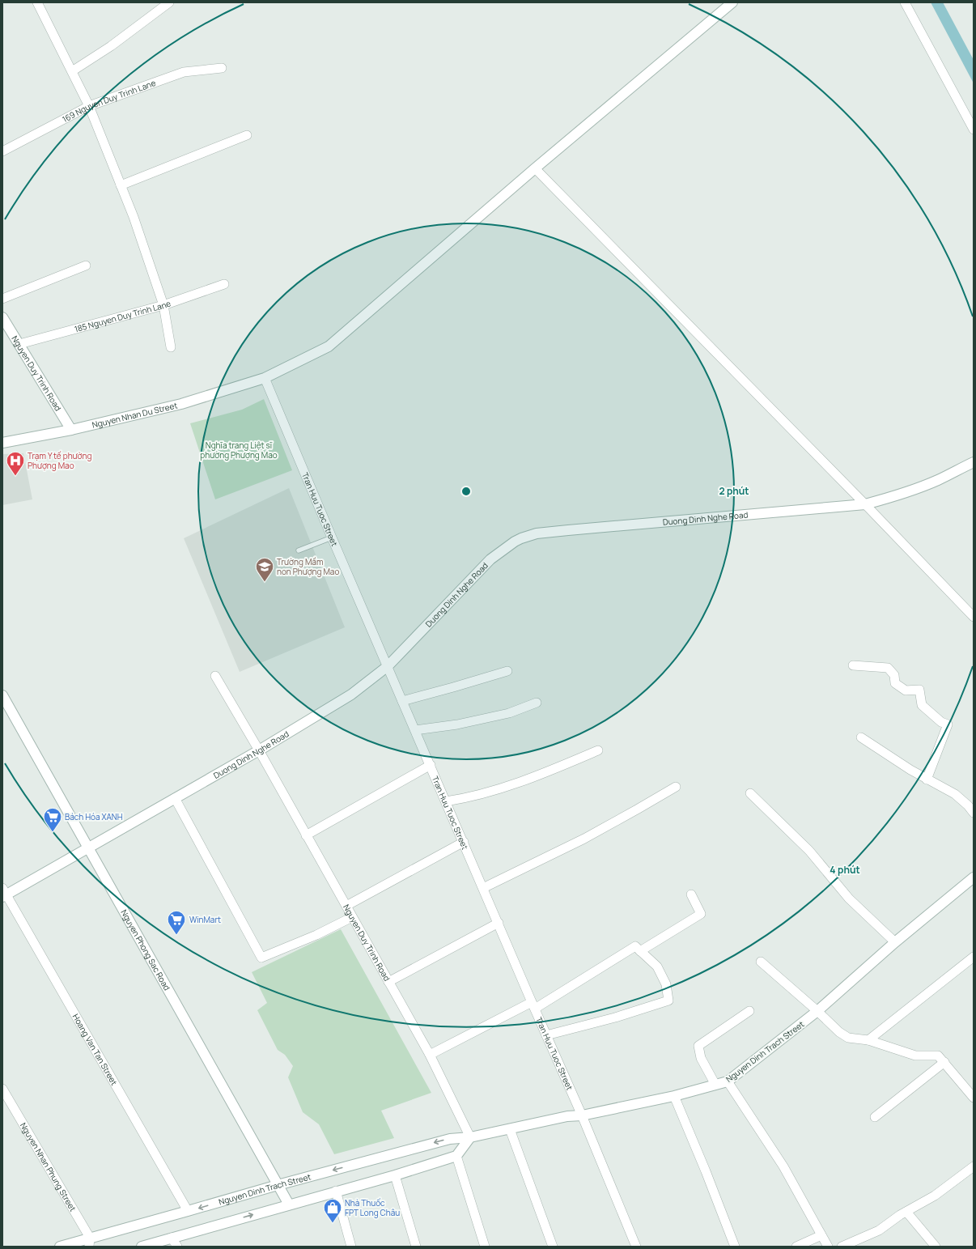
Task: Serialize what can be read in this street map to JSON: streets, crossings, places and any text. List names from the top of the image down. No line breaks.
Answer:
{"streets":{"street":["169 Nguyen Duy Trinh Lane","185 Nguyen Duy Trinh Lane","Nguyen Duy Trinh Road","Nguyen Nhan Du Street","Tran Huu Tuoc Street","Duong Dinh Nghe Road","Nguyen Phong Sac Road","Hoang Van Tan Street","Nguyen Dinh Trach Street","Nguyen Nhan Phung Street"]},"crossings":[["185 Nguyen Duy Trinh Lane","Nguyen Duy Trinh Road"],["Nguyen Duy Trinh Road","Nguyen Nhan Du Street"],["Nguyen Duy Trinh Road","Duong Dinh Nghe Road"],["Nguyen Duy Trinh Road","Nguyen Dinh Trach Street"],["Nguyen Nhan Du Street","Tran Huu Tuoc Street"],["Tran Huu Tuoc Street","Duong Dinh Nghe Road"],["Tran Huu Tuoc Street","Nguyen Dinh Trach Street"],["Duong Dinh Nghe Road","Nguyen Phong Sac Road"],["Duong Dinh Nghe Road","Hoang Van Tan Street"],["Nguyen Phong Sac Road","Nguyen Dinh Trach Street"],["Hoang Van Tan Street","Nguyen Dinh Trach Street"],["Nguyen Dinh Trach Street","Nguyen Nhan Phung Street"]],"parks":["Nghĩa trang Liệt sĩ phường Phượng Mao"],"places":{"hospital":["Trạm Y tế phường Phượng Mao"],"school or university":["Trường Mầm non Phượng Mao"],"supermarket":["Bách Hóa XANH","WinMart"],"shop":["Nhà Thuốc FPT Long Châu"]},"rings":["2 phút","4 phút"]}
